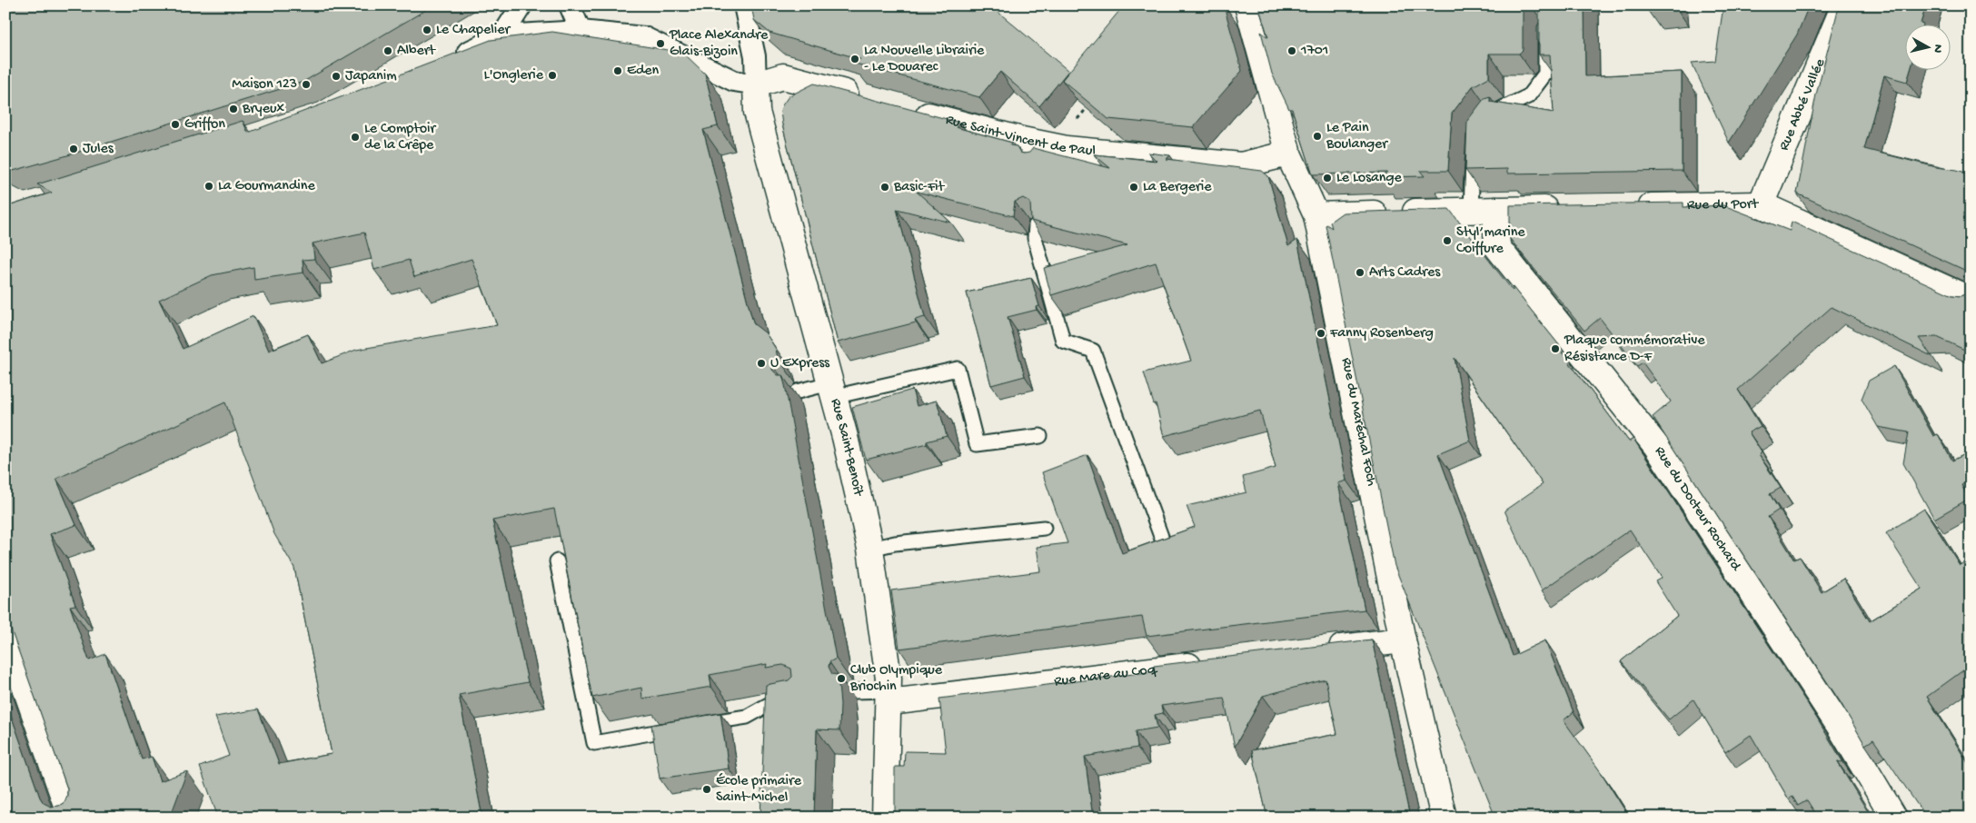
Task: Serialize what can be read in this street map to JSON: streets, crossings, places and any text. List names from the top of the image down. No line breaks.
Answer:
{"streets":{"street":["Rue Abbé Vallée","Rue Saint-Vincent de Paul","Rue du Port","Rue du Maréchal Foch","Rue Saint-Benoît","Rue du Docteur Rochard","Rue Mare au Coq"]},"crossings":[["Rue Abbé Vallée","Rue du Port"],["Rue Saint-Vincent de Paul","Rue du Maréchal Foch"],["Rue Saint-Benoît","Rue Mare au Coq"]],"places":["Le Chapelier","Place Alexandre Glais-Bizoin","Albert","1701","La Nouvelle Librairie - Le Douarec","Eden","L'Onglerie","Japanim","Maison 123","Bryeux","Griffon","Le Pain Boulanger","Le Comptoir de la Crêpe","Jules","Le Losange","La Gourmandine","Basic-Fit","La Bergerie","Styl’marine Coiffure","Arts Cadres","Fanny Rosenberg","Plaque commémorative Résistance D-F","U Express","Club Olympique Briochin","École primaire Saint-Michel"],"north":"right"}
